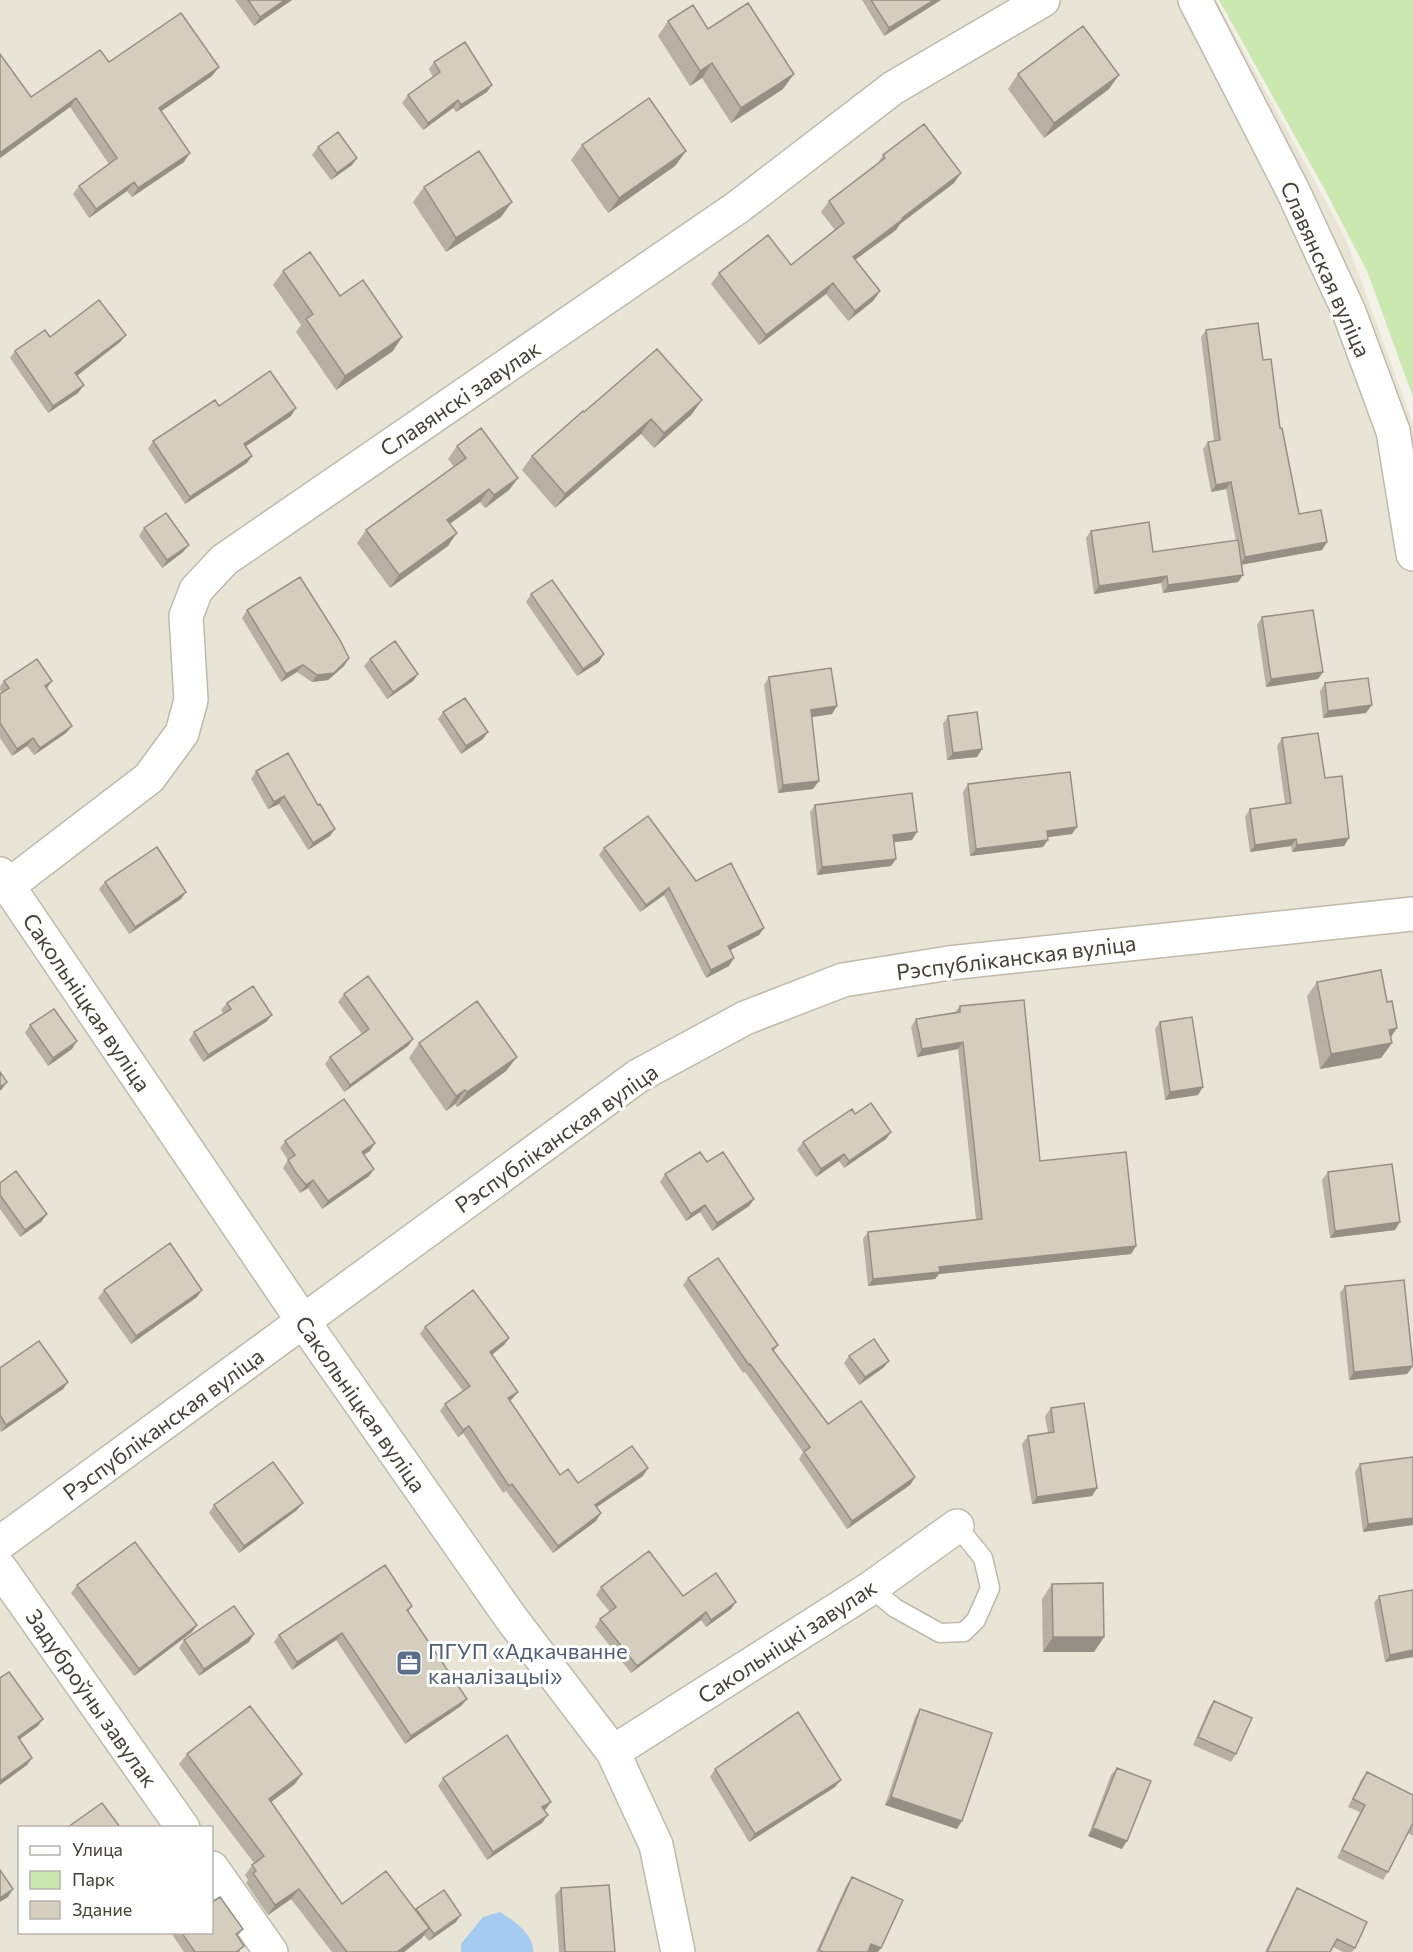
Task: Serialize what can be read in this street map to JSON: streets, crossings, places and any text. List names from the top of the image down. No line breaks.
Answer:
{"streets":{"street":["Славянская вуліца","Славянскі завулак","Рэспубліканская вуліца","Сакольніцкая вуліца","Сакольніцкі завулак","Задуброўны завулак"]},"crossings":[["Славянскі завулак","Сакольніцкая вуліца"],["Рэспубліканская вуліца","Сакольніцкая вуліца"],["Сакольніцкая вуліца","Сакольніцкі завулак"]],"places":{"office":["ПГУП «Адкачванне каналізацыі»"]},"legend":["Улица","Парк","Здание"]}
